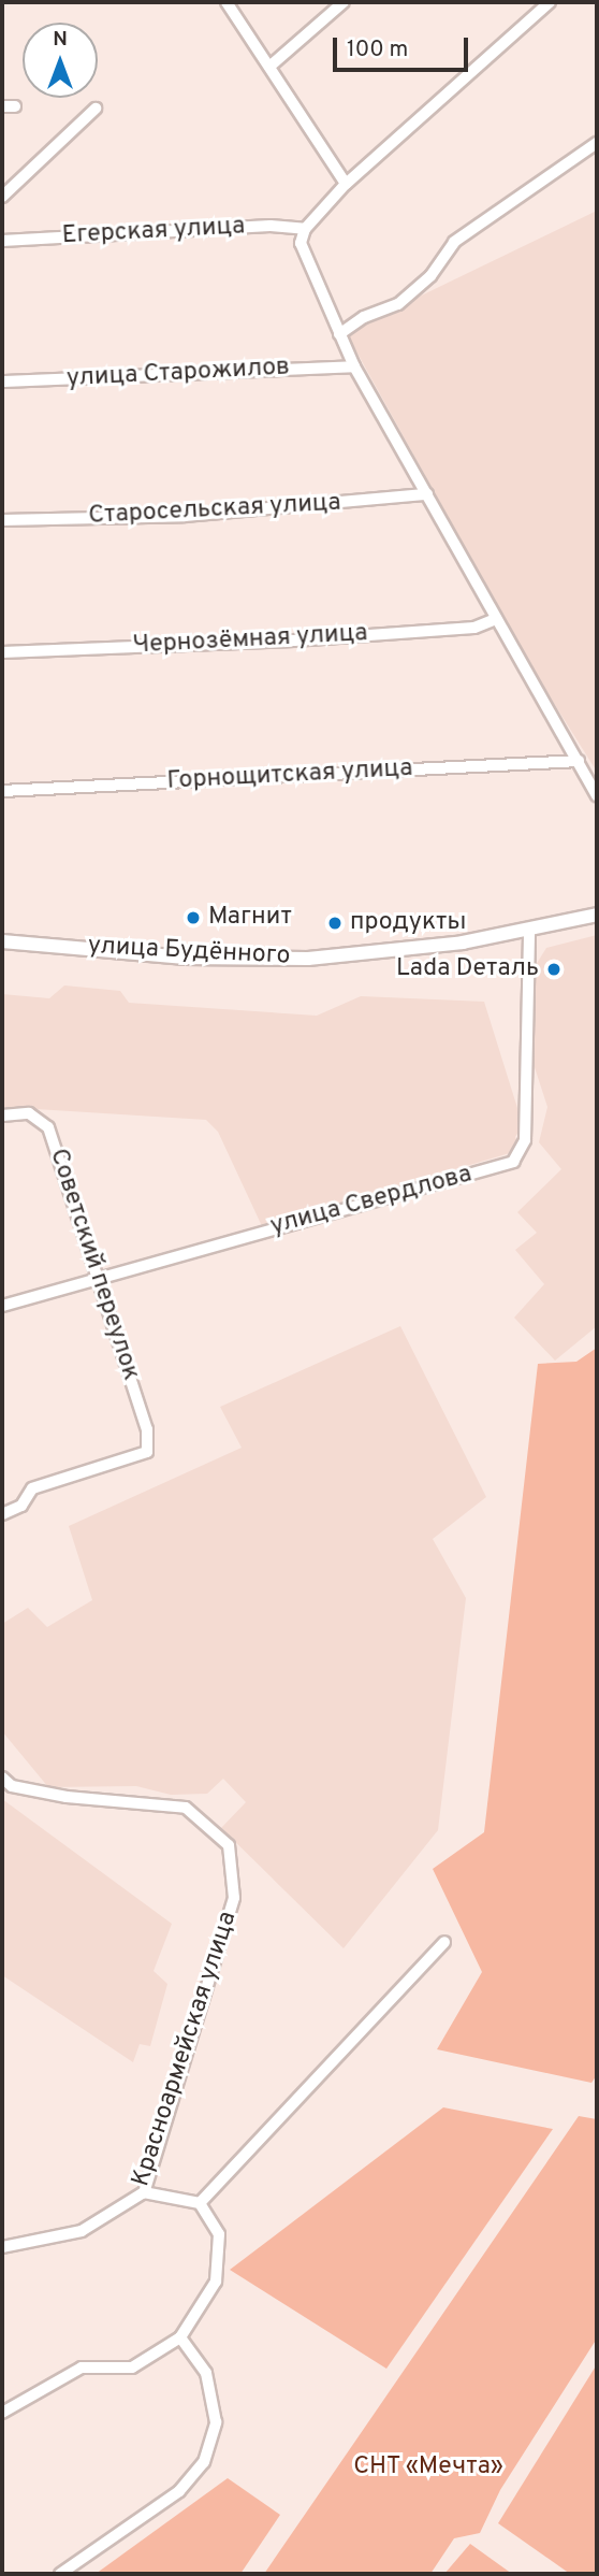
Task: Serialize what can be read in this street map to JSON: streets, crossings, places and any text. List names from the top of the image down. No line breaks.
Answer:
{"streets":{"main road":["улица Будённого"],"street":["Егерская улица","улица Старожилов","Старосельская улица","Чернозёмная улица","Горнощитская улица","улица Свердлова","Советский переулок","Красноармейская улица"]},"crossings":[["улица Будённого","улица Свердлова"],["улица Свердлова","Советский переулок"]],"parks":["СНТ «Мечта»"],"places":["Магнит","продукты","Lada Dеталь"],"scale_bar":"100 m","north":"top"}
